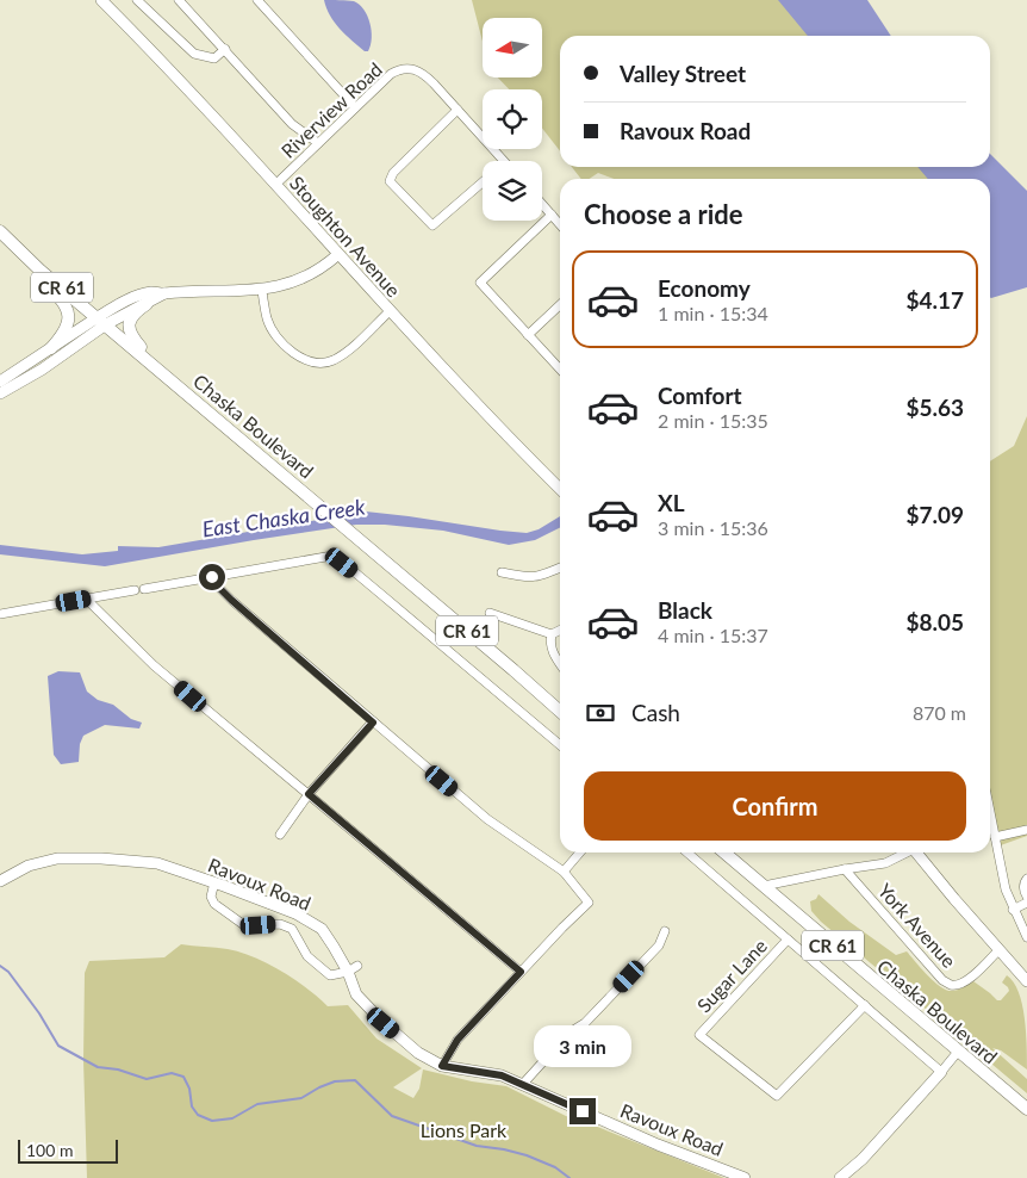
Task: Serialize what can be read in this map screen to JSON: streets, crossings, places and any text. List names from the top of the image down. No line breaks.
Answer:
{"streets":{"main road":["CR 61","Chaska Boulevard"],"street":["Riverview Road","Stoughton Avenue","Ravoux Road","York Avenue","Sugar Lane"]},"crossings":[["Riverview Road","Stoughton Avenue"]],"water":["East Chaska Creek"],"parks":["Lions Park"],"scale_bar":"100 m","north":"left","page":{"banner":["Valley Street","Ravoux Road"],"heading":"Choose a ride","list":[{"name":"Economy","note":"1 min · 15:34","value":"$4.17"},{"name":"Comfort","note":"2 min · 15:35","value":"$5.63"},{"name":"XL","note":"3 min · 15:36","value":"$7.09"},{"name":"Black","note":"4 min · 15:37","value":"$8.05"}],"pay":["Cash","870 m"],"buttons":"Confirm","bubble":"3 min","scale":"100 m"}}
